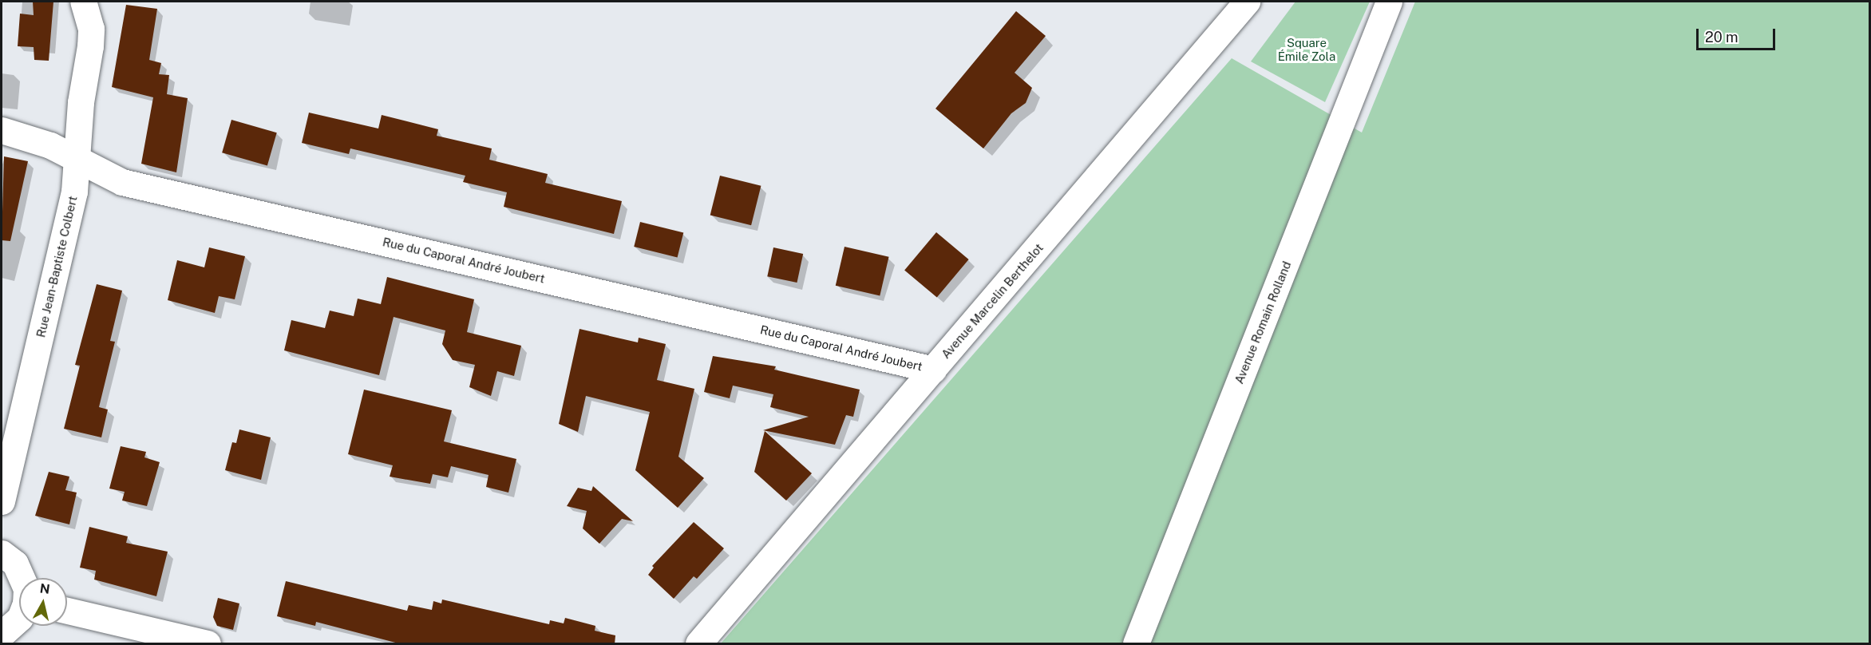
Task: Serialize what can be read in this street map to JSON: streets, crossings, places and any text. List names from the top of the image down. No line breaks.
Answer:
{"streets":{"street":["Rue du Caporal André Joubert","Rue Jean-Baptiste Colbert","Avenue Marcelin Berthelot","Avenue Romain Rolland"]},"crossings":[["Rue du Caporal André Joubert","Rue Jean-Baptiste Colbert"],["Rue du Caporal André Joubert","Avenue Marcelin Berthelot"]],"parks":["Square Émile Zola"],"scale_bar":"20 m","north":"top"}
